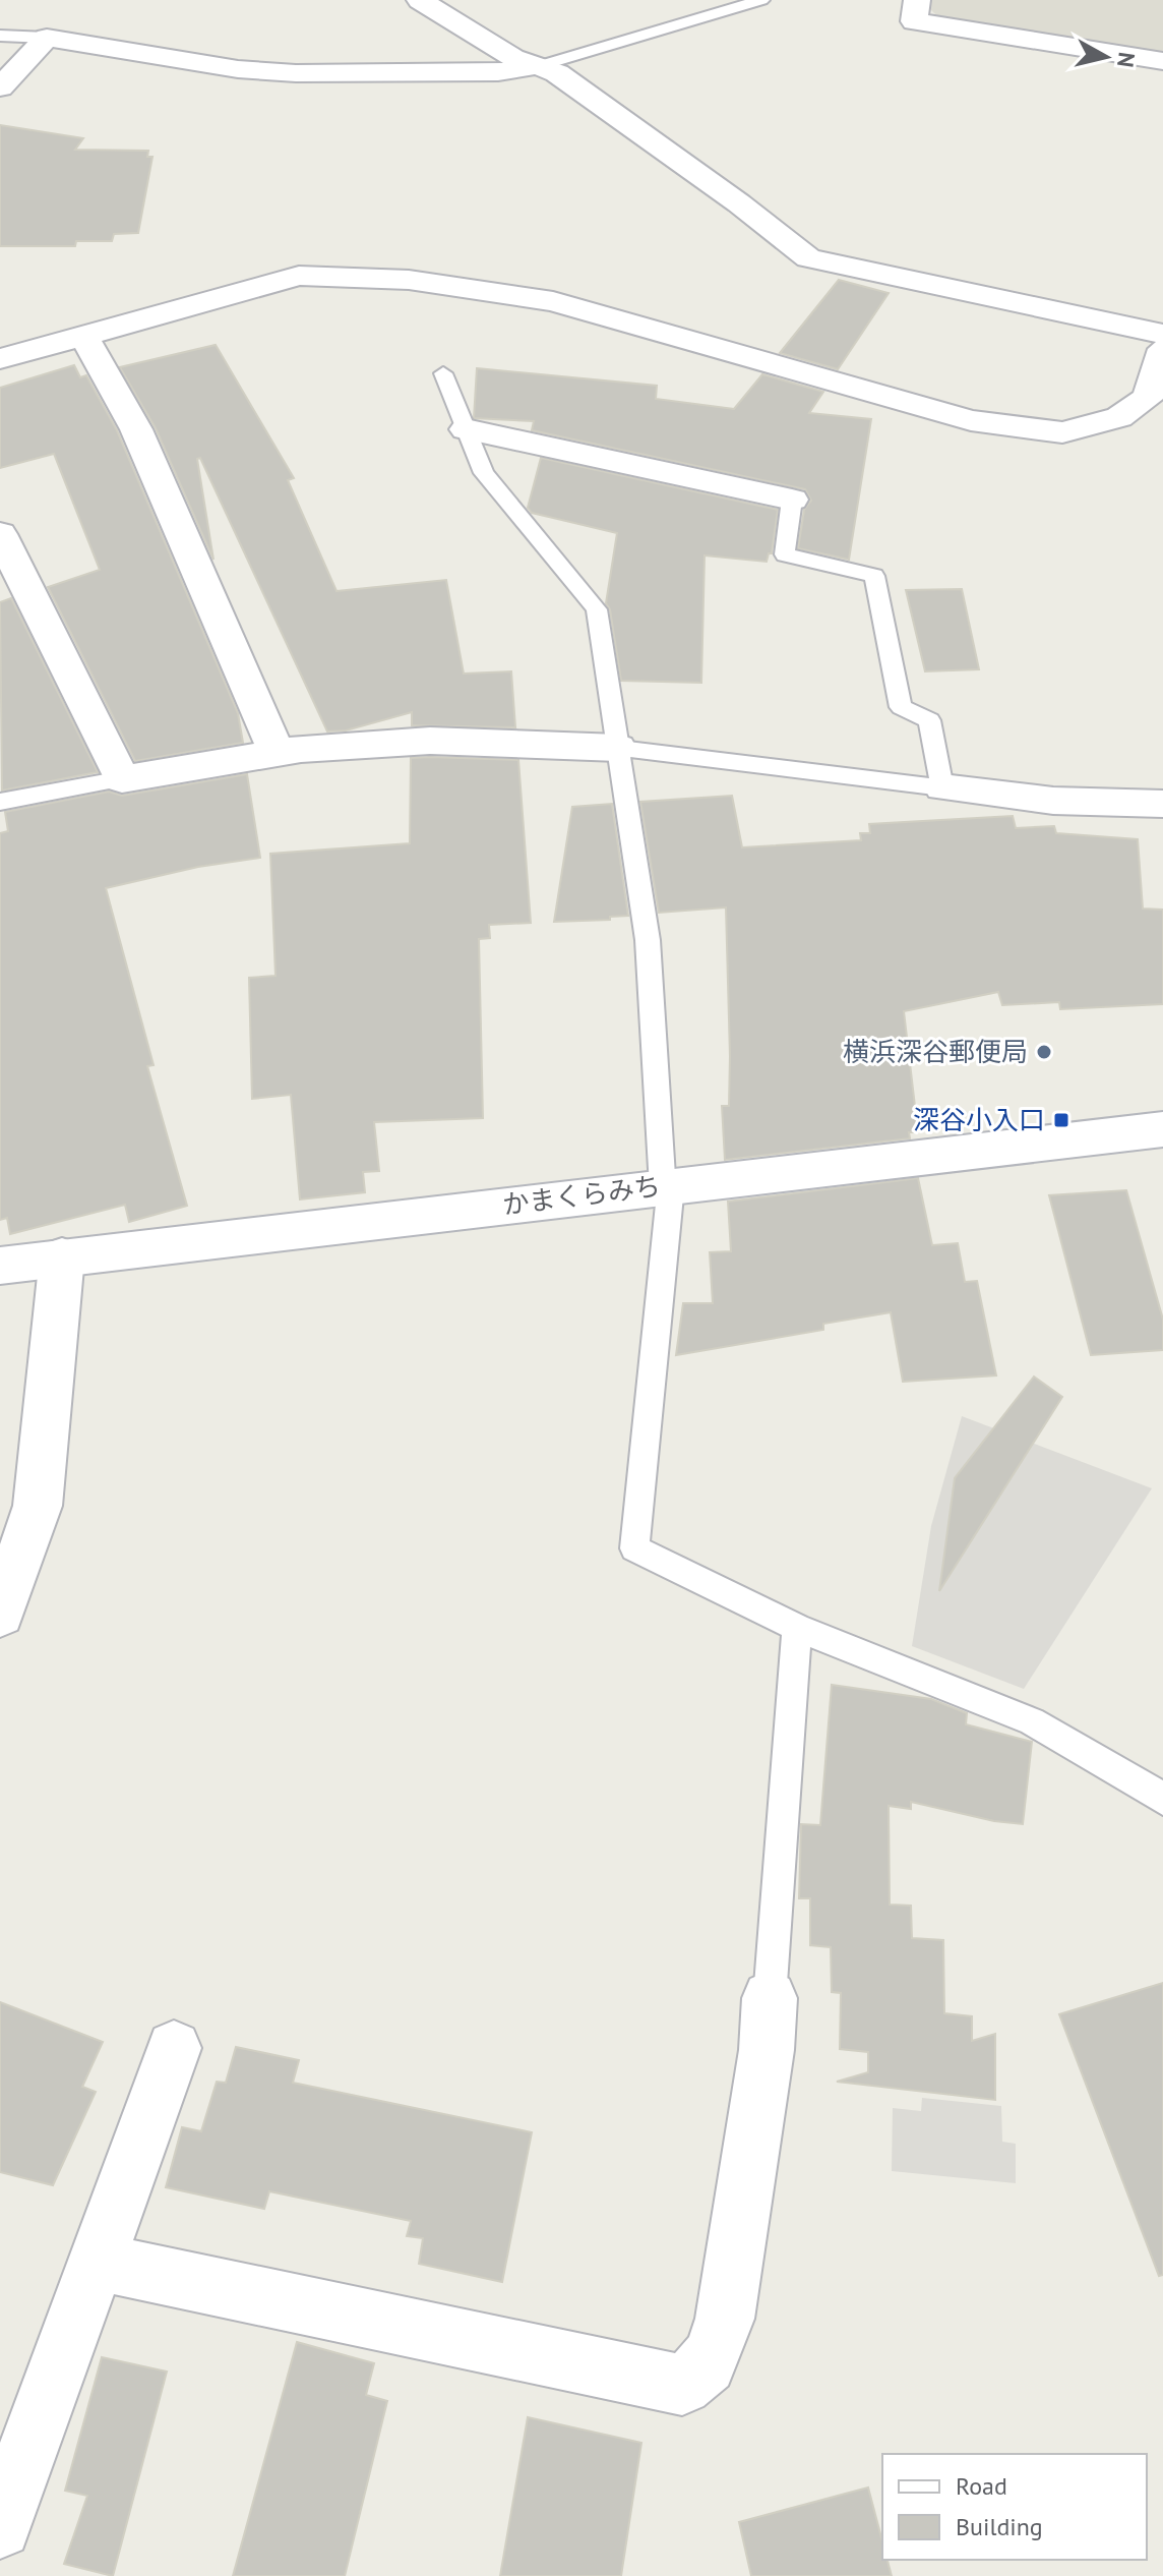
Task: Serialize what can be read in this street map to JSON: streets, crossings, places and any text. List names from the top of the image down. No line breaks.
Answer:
{"streets":{"street":["かまくらみち"]},"places":{"other":["横浜深谷郵便局"],"transit":["深谷小入口"]},"legend":["Road","Building"],"north":"right"}
